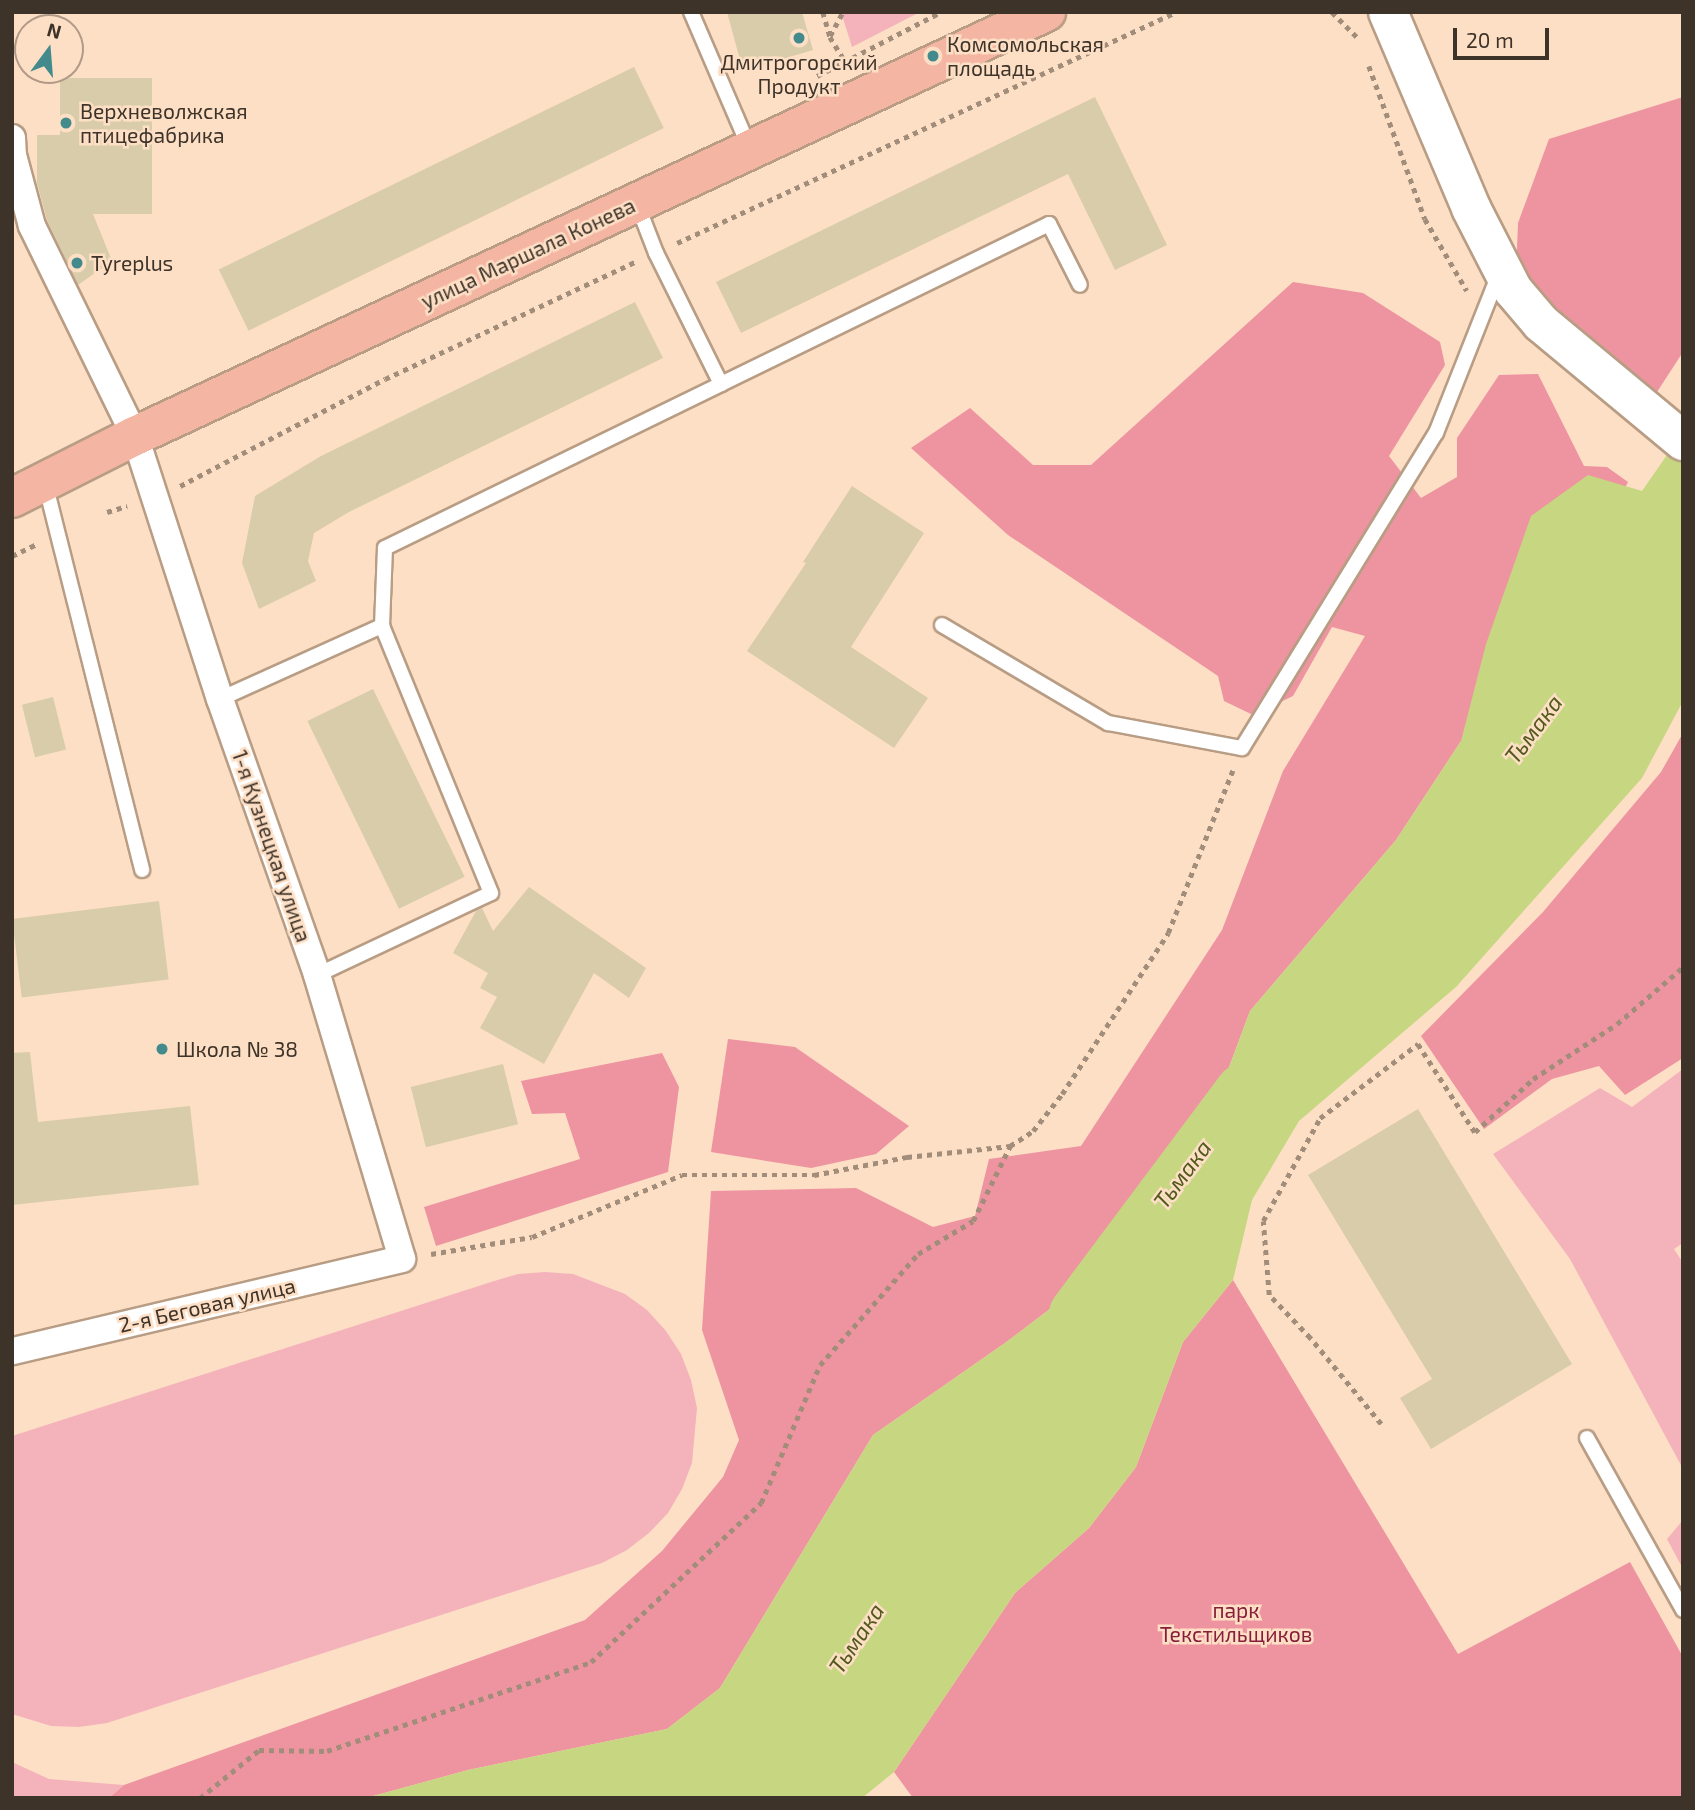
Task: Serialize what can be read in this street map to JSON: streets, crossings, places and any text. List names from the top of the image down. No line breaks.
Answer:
{"streets":{"main road":["улица Маршала Конева"],"street":["1-я Кузнецкая улица","2-я Беговая улица"]},"crossings":[["улица Маршала Конева","1-я Кузнецкая улица"],["1-я Кузнецкая улица","2-я Беговая улица"]],"water":["Тьмака"],"parks":["парк Текстильщиков"],"places":["Дмитрогорский Продукт","Комсомольская площадь","Верхневолжская птицефабрика","Tyreplus","Школа № 38"],"scale_bar":"20 m","north":"top"}
